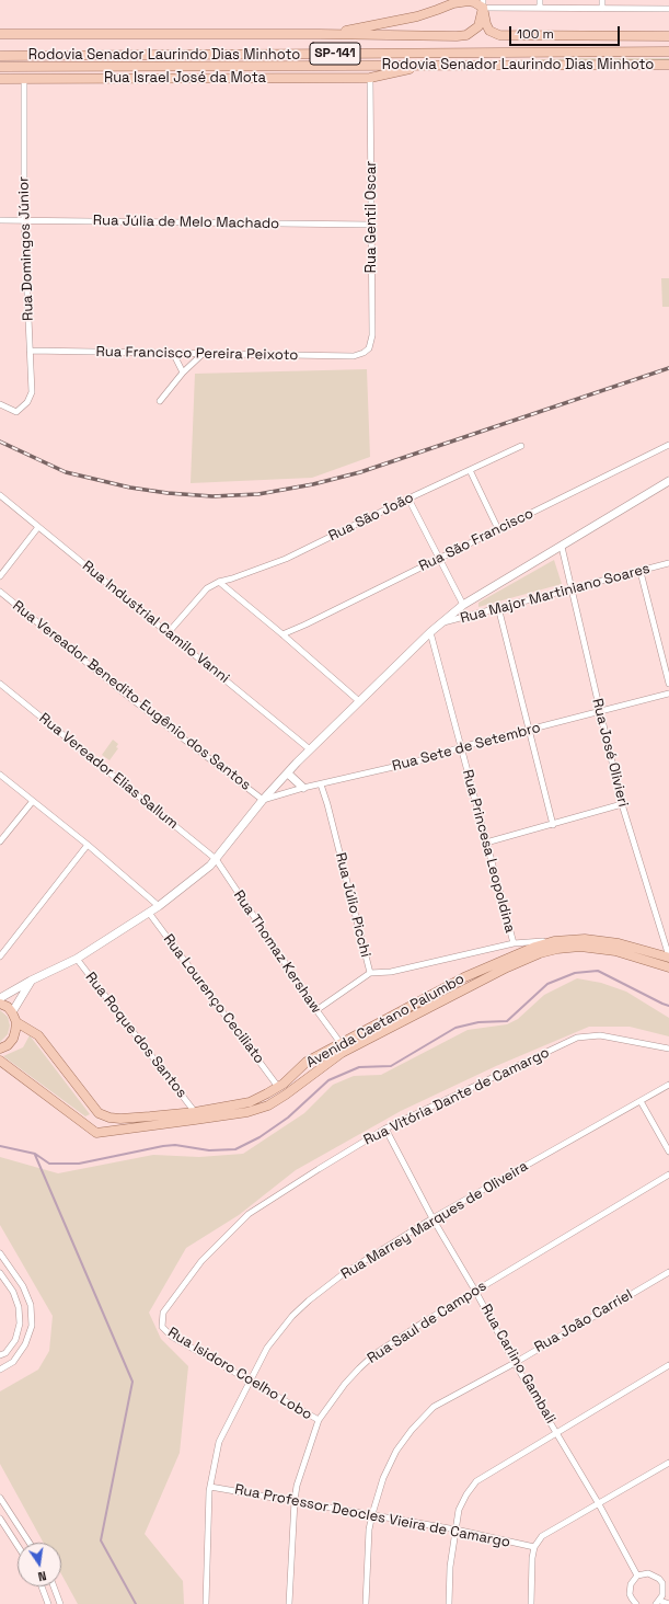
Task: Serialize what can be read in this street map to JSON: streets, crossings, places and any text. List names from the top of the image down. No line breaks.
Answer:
{"streets":{"main road":["SP-141","Rodovia Senador Laurindo Dias Minhoto","Rua Israel José da Mota","Avenida Caetano Palumbo"],"street":["Rua Gentil Oscar","Rua Júlia de Melo Machado","Rua Domingos Júnior","Rua Francisco Pereira Peixoto","Rua São João","Rua São Francisco","Rua Major Martiniano Soares","Rua Industrial Camilo Vanni","Rua Vereador Benedito Eugênio dos Santos","Rua Sete de Setembro","Rua José Olivieri","Rua Vereador Elias Sallum","Rua Princesa Leopoldina","Rua Júlio Picchi","Rua Thomaz Kershaw","Rua Lourenço Ceciliato","Rua Roque dos Santos","Rua Vitória Dante de Camargo","Rua Marrey Marques de Oliveira","Rua João Carriel","Rua Saul de Campos","Rua Carlino Gambali","Rua Isidoro Coelho Lobo","Rua Professor Deocles Vieira de Camargo"]},"crossings":[["Rodovia Senador Laurindo Dias Minhoto","Rua Israel José da Mota"],["Rua Israel José da Mota","Rua Gentil Oscar"],["Rua Israel José da Mota","Rua Domingos Júnior"],["Rua Gentil Oscar","Rua Júlia de Melo Machado"],["Rua Gentil Oscar","Rua Francisco Pereira Peixoto"],["Rua Júlia de Melo Machado","Rua Domingos Júnior"],["Rua Domingos Júnior","Rua Francisco Pereira Peixoto"],["Rua São João","Rua Industrial Camilo Vanni"],["Rua Major Martiniano Soares","Rua José Olivieri"],["Rua Vereador Benedito Eugênio dos Santos","Rua Sete de Setembro"],["Rua Sete de Setembro","Rua José Olivieri"],["Rua Sete de Setembro","Rua Princesa Leopoldina"],["Rua Sete de Setembro","Rua Júlio Picchi"],["Rua José Olivieri","Avenida Caetano Palumbo"],["Rua Vereador Elias Sallum","Rua Thomaz Kershaw"],["Rua Princesa Leopoldina","Rua Júlio Picchi"],["Rua Júlio Picchi","Avenida Caetano Palumbo"],["Rua Thomaz Kershaw","Avenida Caetano Palumbo"],["Rua Lourenço Ceciliato","Avenida Caetano Palumbo"],["Avenida Caetano Palumbo","Rua Roque dos Santos"],["Rua Vitória Dante de Camargo","Rua Carlino Gambali"],["Rua Vitória Dante de Camargo","Rua Isidoro Coelho Lobo"],["Rua Marrey Marques de Oliveira","Rua Carlino Gambali"],["Rua Marrey Marques de Oliveira","Rua Isidoro Coelho Lobo"],["Rua Marrey Marques de Oliveira","Rua Professor Deocles Vieira de Camargo"],["Rua João Carriel","Rua Carlino Gambali"],["Rua João Carriel","Rua Professor Deocles Vieira de Camargo"],["Rua Saul de Campos","Rua Carlino Gambali"],["Rua Saul de Campos","Rua Isidoro Coelho Lobo"],["Rua Saul de Campos","Rua Professor Deocles Vieira de Camargo"]],"scale_bar":"100 m","north":"bottom"}
